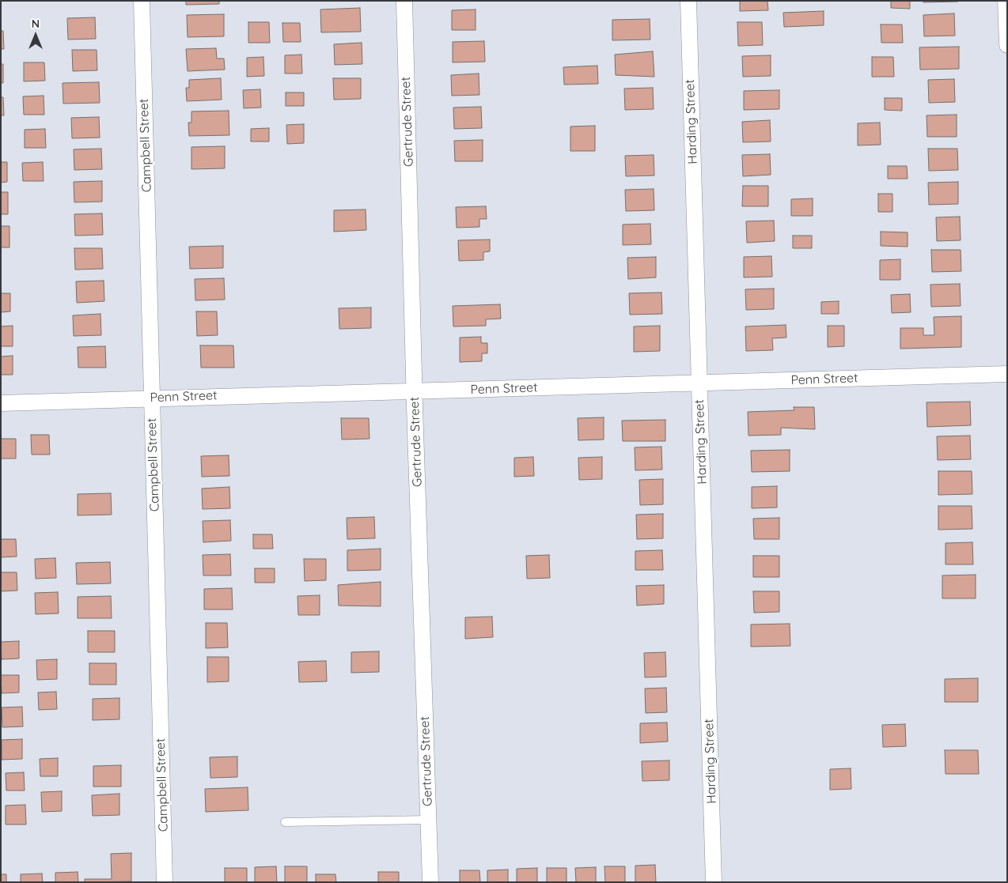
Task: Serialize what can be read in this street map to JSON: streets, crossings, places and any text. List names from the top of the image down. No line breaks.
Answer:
{"streets":{"street":["Gertrude Street","Harding Street","Campbell Street","Penn Street"]},"crossings":[["Gertrude Street","Penn Street"],["Harding Street","Penn Street"],["Campbell Street","Penn Street"]],"north":"top"}
